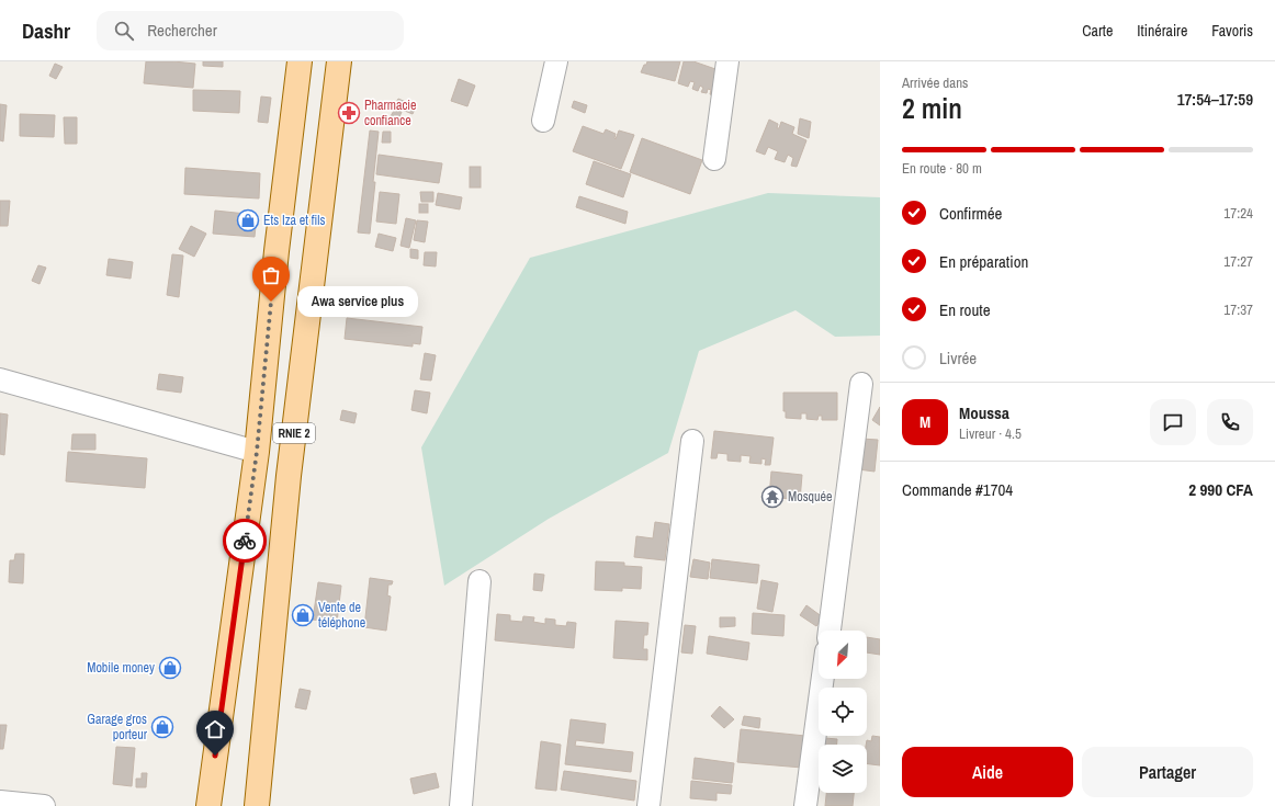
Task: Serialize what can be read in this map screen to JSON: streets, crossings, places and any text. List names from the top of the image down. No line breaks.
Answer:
{"streets":{"main road":["RNIE 2"]},"places":{"pharmacy":["Pharmacie confiance"],"shop":["Ets Iza et fils","Vente de téléphone","Mobile money","Garage gros porteur"],"other":["Awa service plus"],"temple":["Mosquée"]},"north":"bottom left","page":{"header":"Dashr","search":"Rechercher","nav":["Carte","Itinéraire","Favoris"],"heading":["2 min","Arrivée dans","17:54–17:59"],"panel":["Moussa","Livreur · 4.5","Commande #1704","2 990 CFA"],"bar":"En route · 80 m","list":[["Confirmée","17:24"],["En préparation","17:27"],["En route","17:37"],"Livrée"],"bubble":"Awa service plus","round":"M","buttons":["Aide","Partager"]}}
